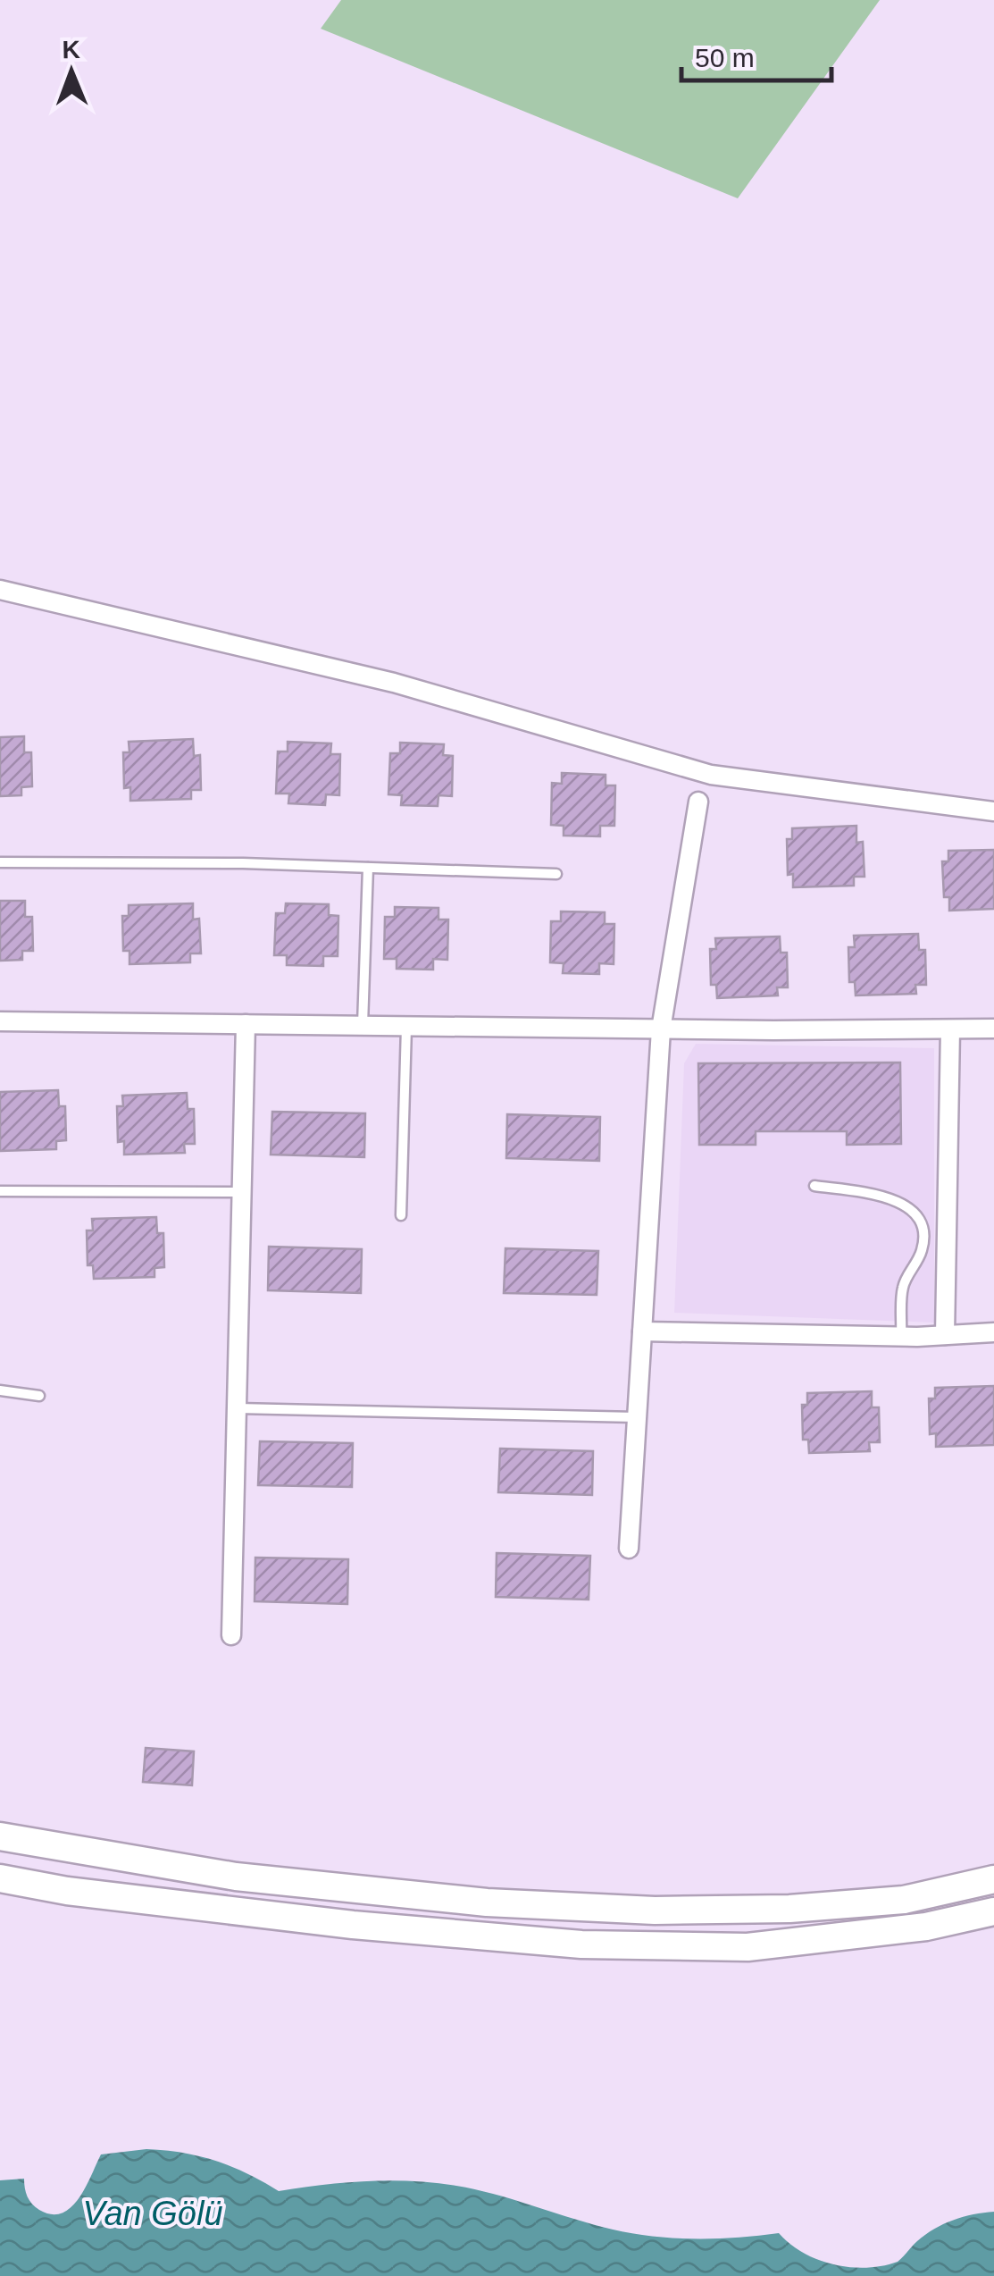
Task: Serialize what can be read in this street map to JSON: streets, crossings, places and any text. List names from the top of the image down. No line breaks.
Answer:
{"water":["Van Gölü"],"scale_bar":"50 m","north":"top"}
